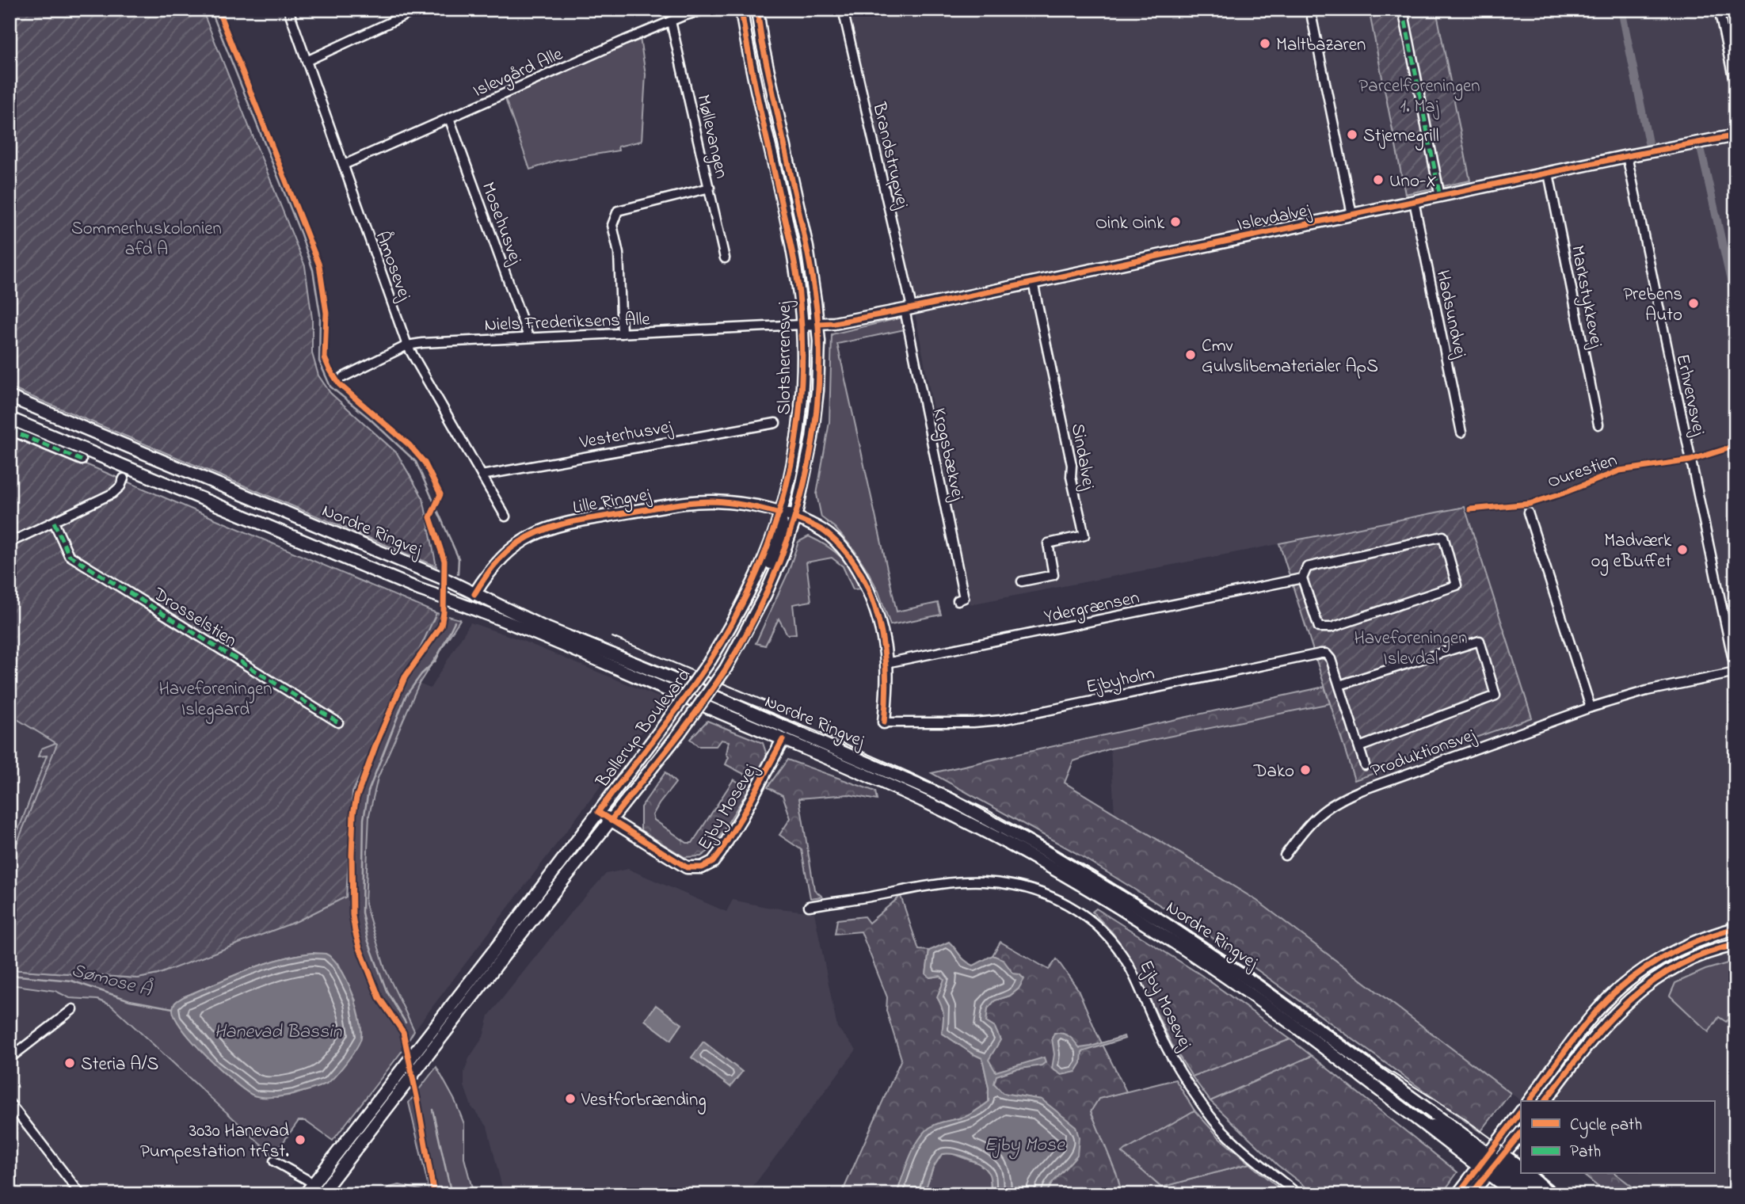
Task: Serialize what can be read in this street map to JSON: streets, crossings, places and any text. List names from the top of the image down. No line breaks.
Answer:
{"streets":{"street":["Islevgård Alle","Møllevangen","Brandstrupvej","Islevdalvej","Mosehusvej","Åmosevej","Markstykkevej","Hadsundvej","Niels Frederiksens Alle","Slotsherrensvej","Erhvervsvej","Vesterhusvej","Krogsbækvej","Sindalvej","Lille Ringvej","Nordre Ringvej","Ydergrænsen","Drosselstien","Ejbyholm","Ballerup Boulevard","Produktionsvej","Ejby Mosevej"],"cycle path":["Ourestien"]},"crossings":[["Islevgård Alle","Møllevangen"],["Islevgård Alle","Mosehusvej"],["Islevgård Alle","Åmosevej"],["Brandstrupvej","Islevdalvej"],["Brandstrupvej","Krogsbækvej"],["Islevdalvej","Markstykkevej"],["Islevdalvej","Hadsundvej"],["Islevdalvej","Niels Frederiksens Alle"],["Islevdalvej","Slotsherrensvej"],["Islevdalvej","Erhvervsvej"],["Islevdalvej","Krogsbækvej"],["Islevdalvej","Sindalvej"],["Mosehusvej","Niels Frederiksens Alle"],["Åmosevej","Niels Frederiksens Alle"],["Åmosevej","Vesterhusvej"],["Niels Frederiksens Alle","Slotsherrensvej"],["Slotsherrensvej","Lille Ringvej"],["Slotsherrensvej","Ballerup Boulevard"],["Erhvervsvej","Produktionsvej"],["Lille Ringvej","Nordre Ringvej"],["Nordre Ringvej","Ejby Mosevej"],["Ballerup Boulevard","Ejby Mosevej"]],"water":["Sømose Å","Hanevad Bassin","Ejby Mose"],"parks":["Parcelforeningen 1. Maj","Sommerhuskolonien afd A","Haveforeningen Islevdal","Haveforeningen Islegaard"],"places":["Maltbazaren","Stjernegrill","Uno-X","Oink Oink","Prebens Auto","Cmv Gulvslibematerialer ApS","Madværk og eBuffet","Dako","Steria A/S","Vestforbrænding","3030 Hanevad Pumpestation trfst."],"legend":["Cycle path","Path"]}
